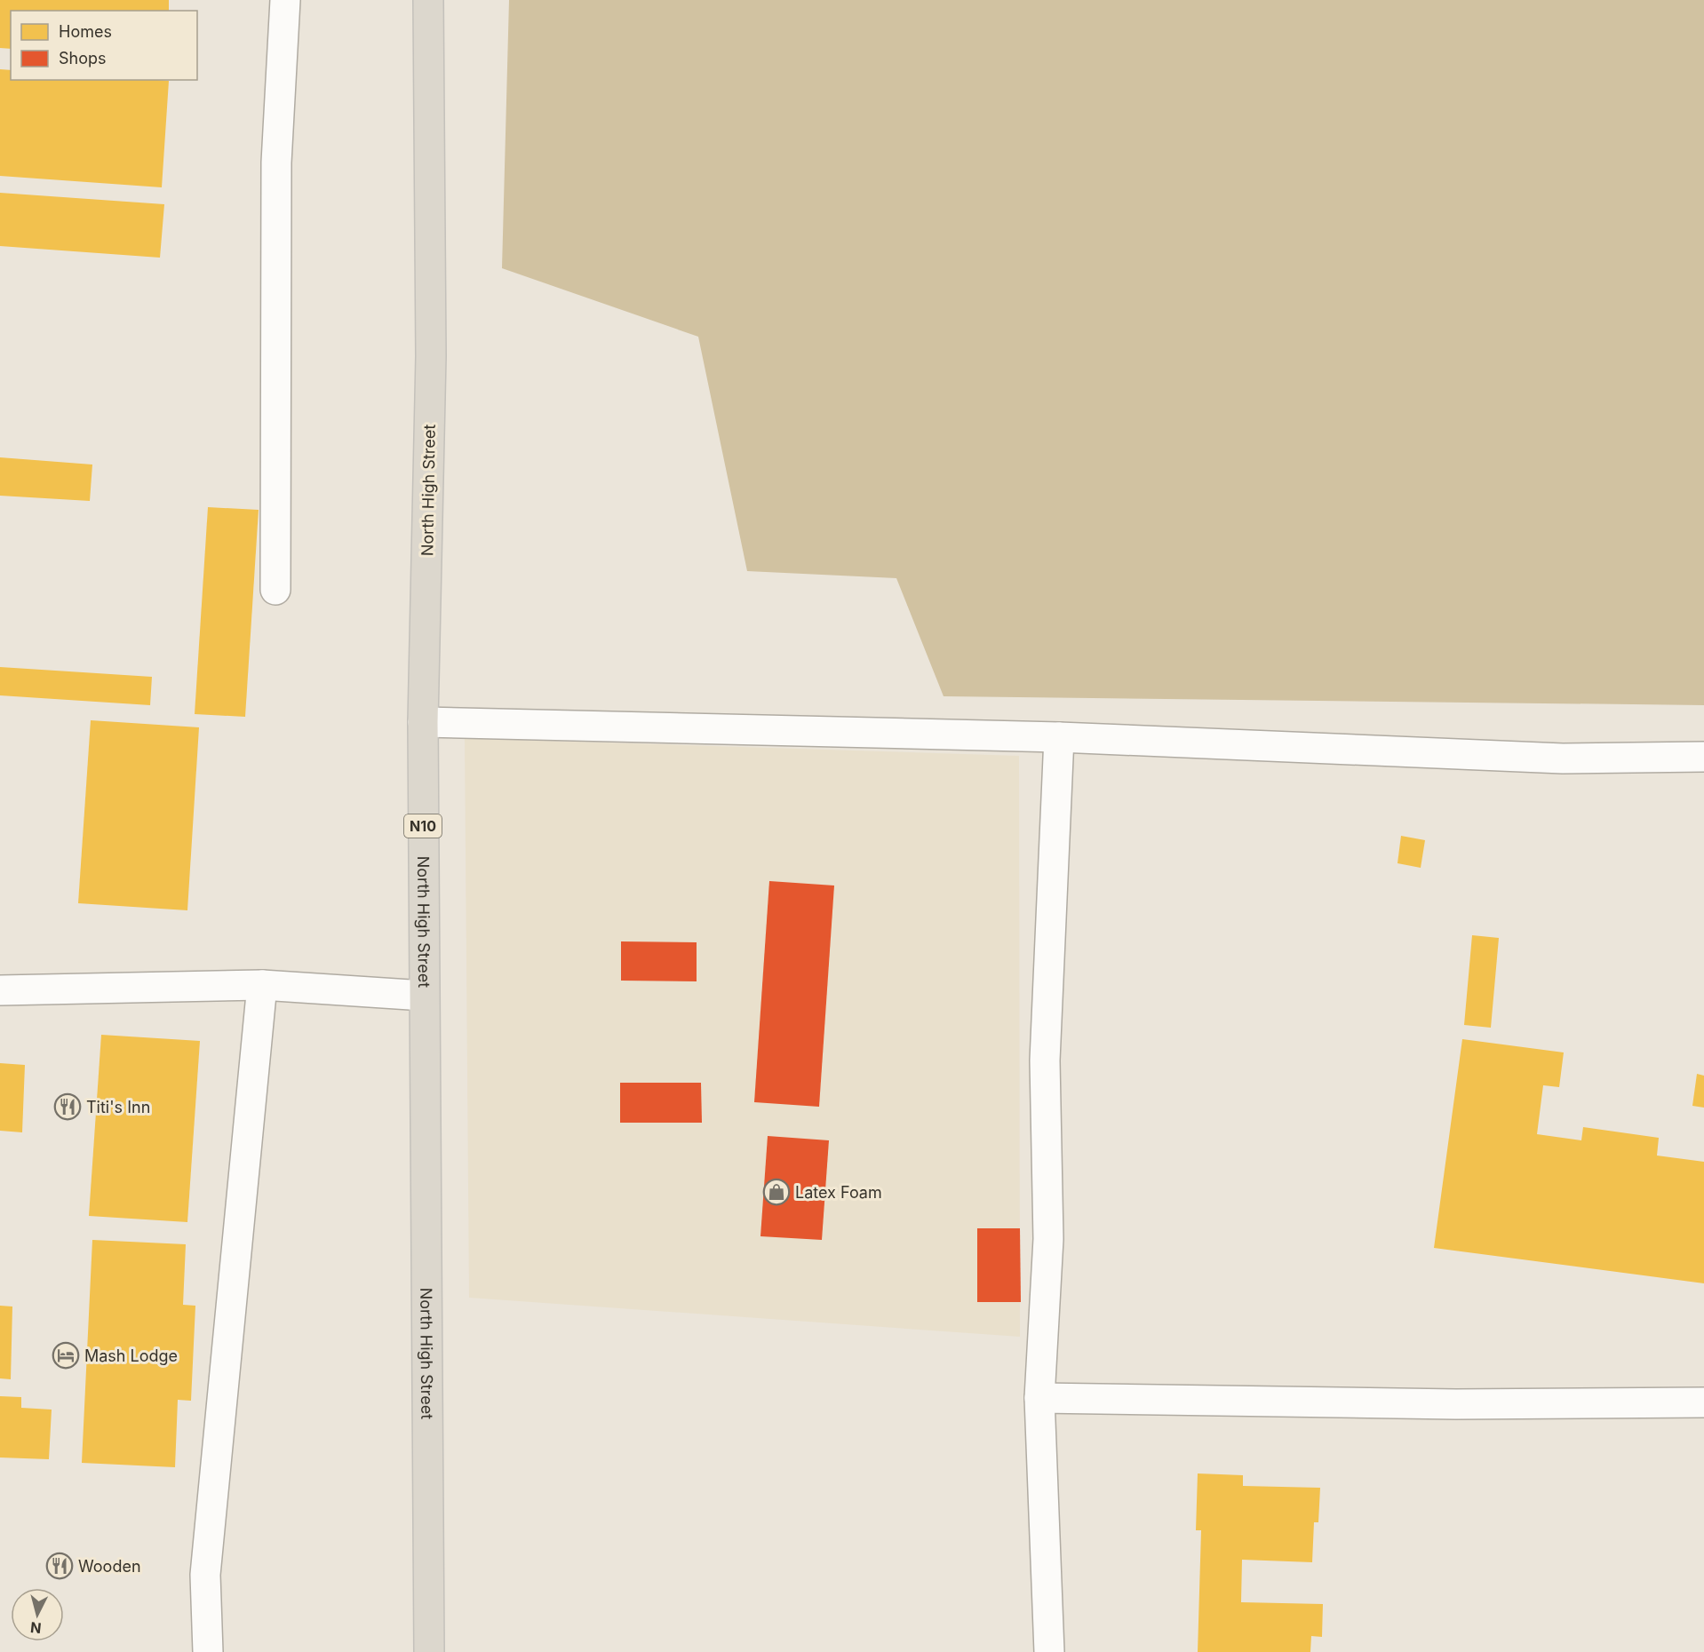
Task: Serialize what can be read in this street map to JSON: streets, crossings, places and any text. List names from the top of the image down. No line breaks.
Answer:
{"streets":{"highway":["North High Street","N10"]},"places":{"restaurant":["Titi's Inn","Wooden"],"shop":["Latex Foam"],"hotel":["Mash Lodge"]},"legend":["Homes","Shops"],"north":"bottom"}
